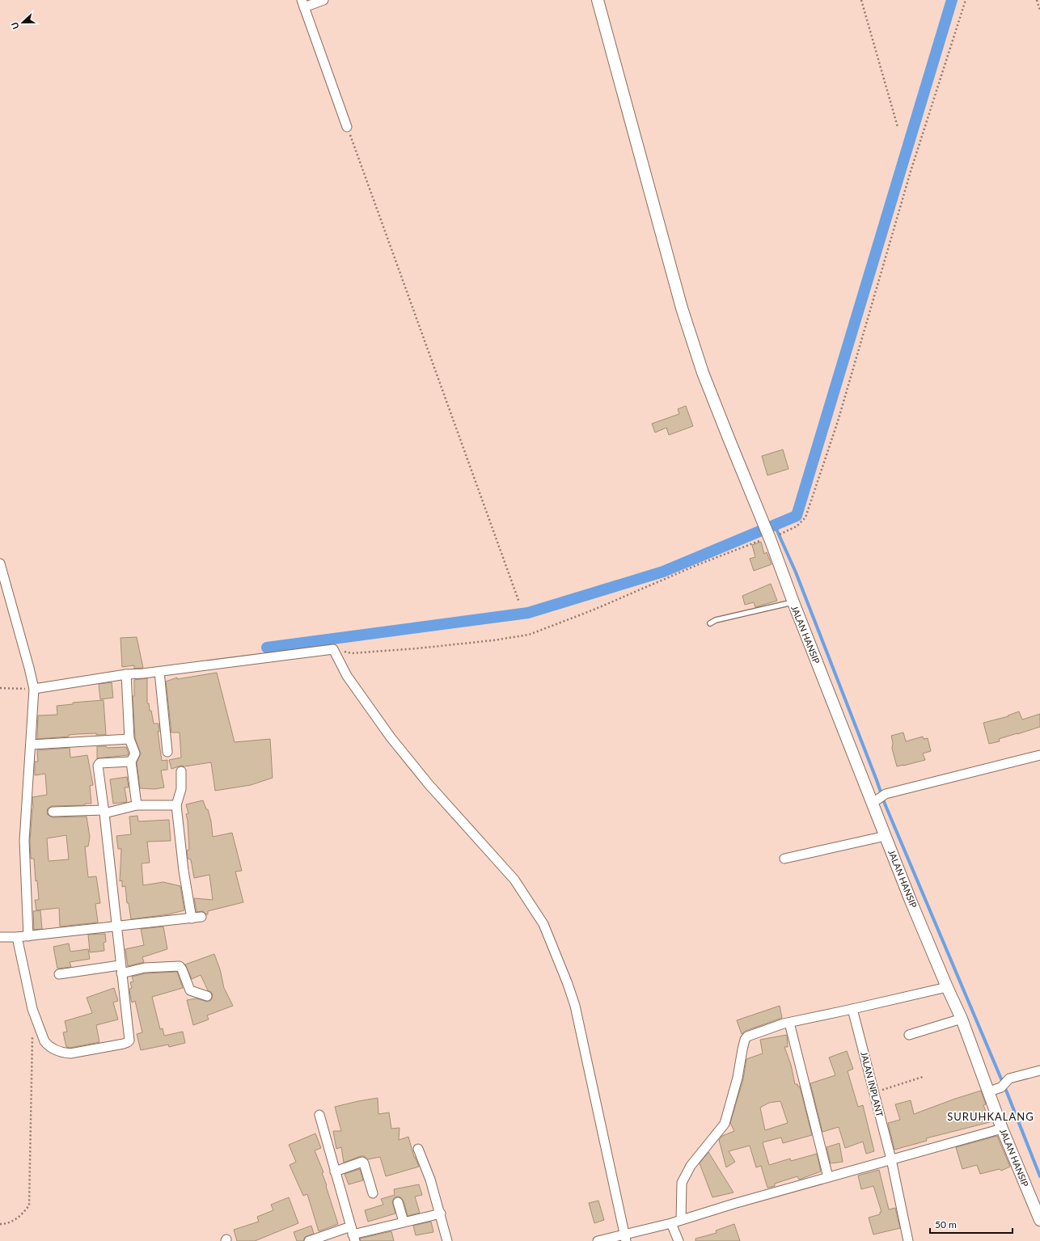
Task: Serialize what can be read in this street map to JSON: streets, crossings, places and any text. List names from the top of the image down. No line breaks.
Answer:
{"streets":{"street":["JALAN HANSIP","JALAN INPLANT"]},"districts":["SURUHKALANG"],"scale_bar":"50 m","north":"left"}
